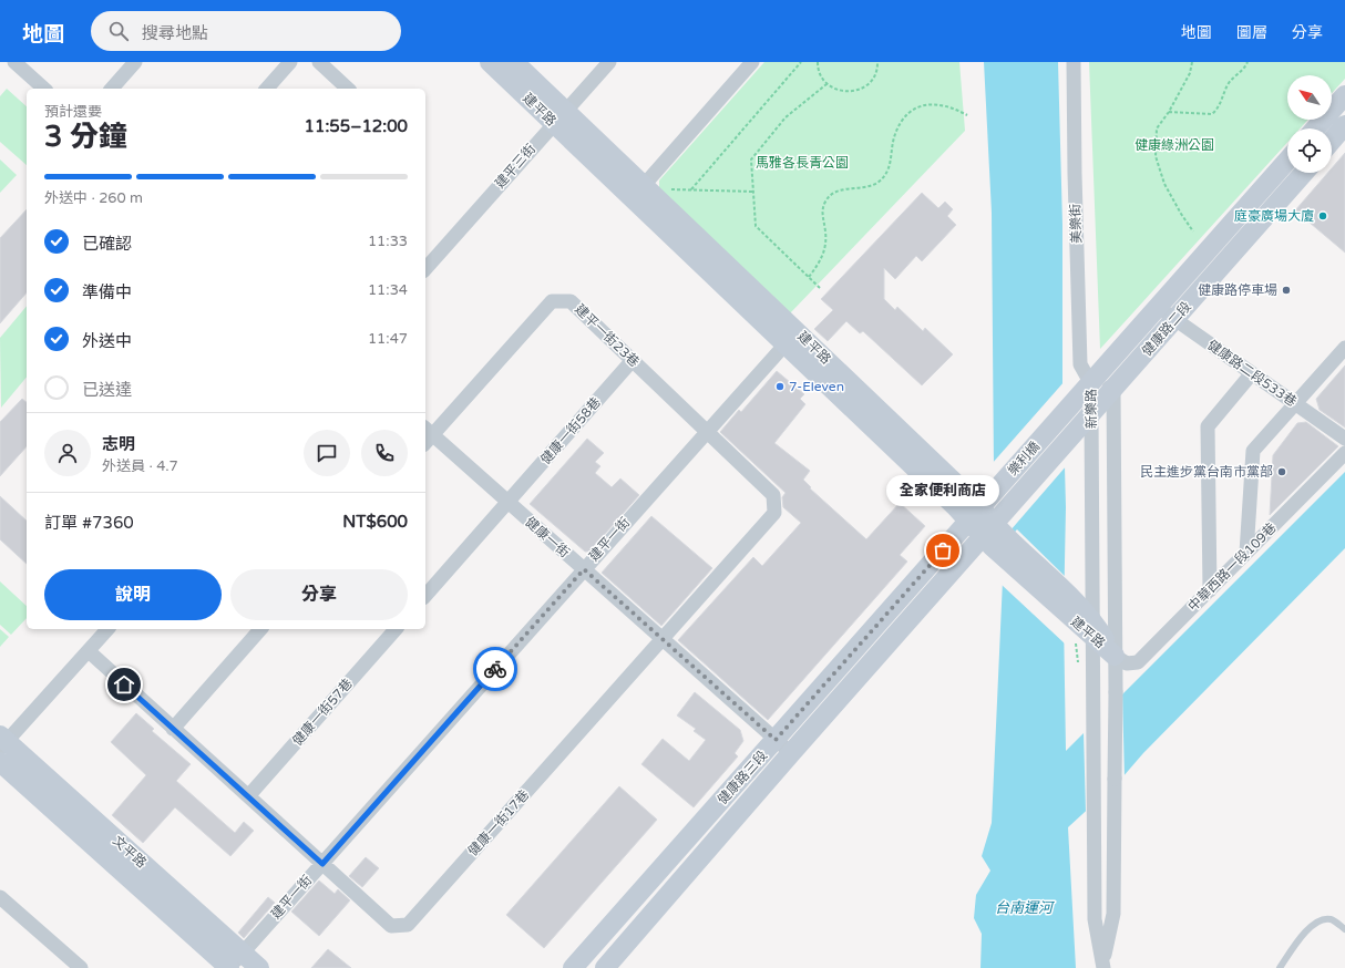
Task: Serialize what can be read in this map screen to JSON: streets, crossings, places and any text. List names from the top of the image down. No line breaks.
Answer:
{"streets":{"street":["建平路","建平三街","美樂街","健康路二段","建平一街23巷","健康路二段533巷","新樂路","健康一街58巷","樂利橋","健康一街","建平一街","中華西路一段109巷","健康一街57巷","健康路三段","健康一街17巷","文平路"]},"crossings":[["建平路","建平三街"],["建平路","新樂路"],["建平路","樂利橋"],["建平路","建平一街"],["建平路","中華西路一段109巷"],["建平路","健康路三段"],["美樂街","健康路二段"],["美樂街","新樂路"],["健康路二段","健康路二段533巷"],["健康路二段","新樂路"],["健康路二段","樂利橋"],["建平一街23巷","健康一街58巷"],["建平一街23巷","健康一街"],["建平一街23巷","建平一街"],["建平一街23巷","健康一街17巷"],["新樂路","中華西路一段109巷"],["健康一街58巷","健康一街"],["樂利橋","健康路三段"],["健康一街","建平一街"],["健康一街","健康路三段"],["健康一街","健康一街17巷"],["建平一街","健康一街17巷"],["建平一街","文平路"],["健康一街57巷","健康一街17巷"]],"water":["台南運河"],"parks":["健康綠洲公園","馬雅各長青公園"],"places":["庭豪廣場大廈","健康路停車場","7-Eleven","民主進步黨台南市黨部","全家便利商店"],"north":"top left","page":{"header":"地圖","search":"搜尋地點","nav":["地圖","圖層","分享"],"heading":["3 分鐘","預計還要","11:55–12:00"],"panel":["志明","外送員 · 4.7","訂單 #7360","NT$600"],"bar":"外送中 · 260 m","list":[["已確認","11:33"],["準備中","11:34"],["外送中","11:47"],"已送達"],"bubble":"全家便利商店","buttons":["說明","分享"]}}
